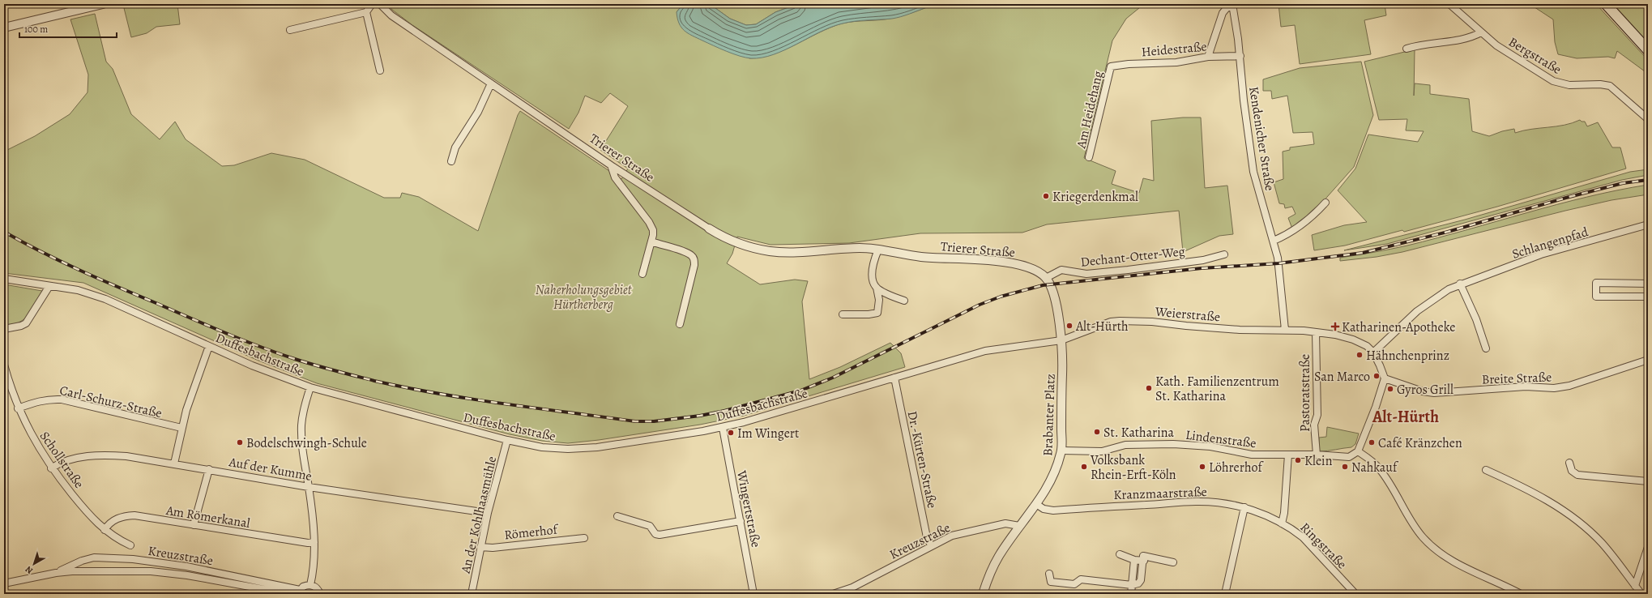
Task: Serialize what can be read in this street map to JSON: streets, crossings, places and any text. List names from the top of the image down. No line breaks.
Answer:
{"streets":{"street":["Heidestraße","Bergstraße","Am Heidehang","Kendenicher Straße","Trierer Straße","Schlangenpfad","Dechant-Otter-Weg","Weierstraße","Duffesbachstraße","Breite Straße","Pastoratstraße","Carl-Schurz-Straße","Brabanter Platz","Lindenstraße","Schollstraße","Dr.-Kürten-Straße","Auf der Kumme","Kranzmaarstraße","Wingertstraße","An der Kohlhaasmühle","Am Römerkanal","Römerhof","Kreuzstraße","Ringstraße"]},"crossings":[["Heidestraße","Am Heidehang"],["Heidestraße","Kendenicher Straße"],["Kendenicher Straße","Weierstraße"],["Trierer Straße","Dechant-Otter-Weg"],["Trierer Straße","Weierstraße"],["Trierer Straße","Duffesbachstraße"],["Trierer Straße","Brabanter Platz"],["Schlangenpfad","Weierstraße"],["Weierstraße","Duffesbachstraße"],["Weierstraße","Pastoratstraße"],["Weierstraße","Brabanter Platz"],["Duffesbachstraße","Brabanter Platz"],["Duffesbachstraße","Dr.-Kürten-Straße"],["Duffesbachstraße","Wingertstraße"],["Duffesbachstraße","An der Kohlhaasmühle"],["Pastoratstraße","Lindenstraße"],["Carl-Schurz-Straße","Schollstraße"],["Brabanter Platz","Lindenstraße"],["Brabanter Platz","Kranzmaarstraße"],["Brabanter Platz","Kreuzstraße"],["Lindenstraße","Ringstraße"],["Schollstraße","Auf der Kumme"],["Schollstraße","Am Römerkanal"],["Dr.-Kürten-Straße","Kreuzstraße"],["Auf der Kumme","An der Kohlhaasmühle"],["Kranzmaarstraße","Ringstraße"],["An der Kohlhaasmühle","Römerhof"]],"districts":["Alt-Hürth"],"parks":["Naherholungsgebiet Hürtherberg"],"places":{"other":["Kriegerdenkmal","Alt-Hürth","Hähnchenprinz","San Marco","Kath. Familienzentrum St. Katharina","Gyros Grill","St. Katharina","Im Wingert","Bodelschwingh-Schule","Café Kränzchen","Klein","Volksbank Rhein-Erft-Köln","Löhrerhof","Nahkauf"],"health":["Katharinen-Apotheke"]},"scale_bar":"100 m","north":"bottom left"}
